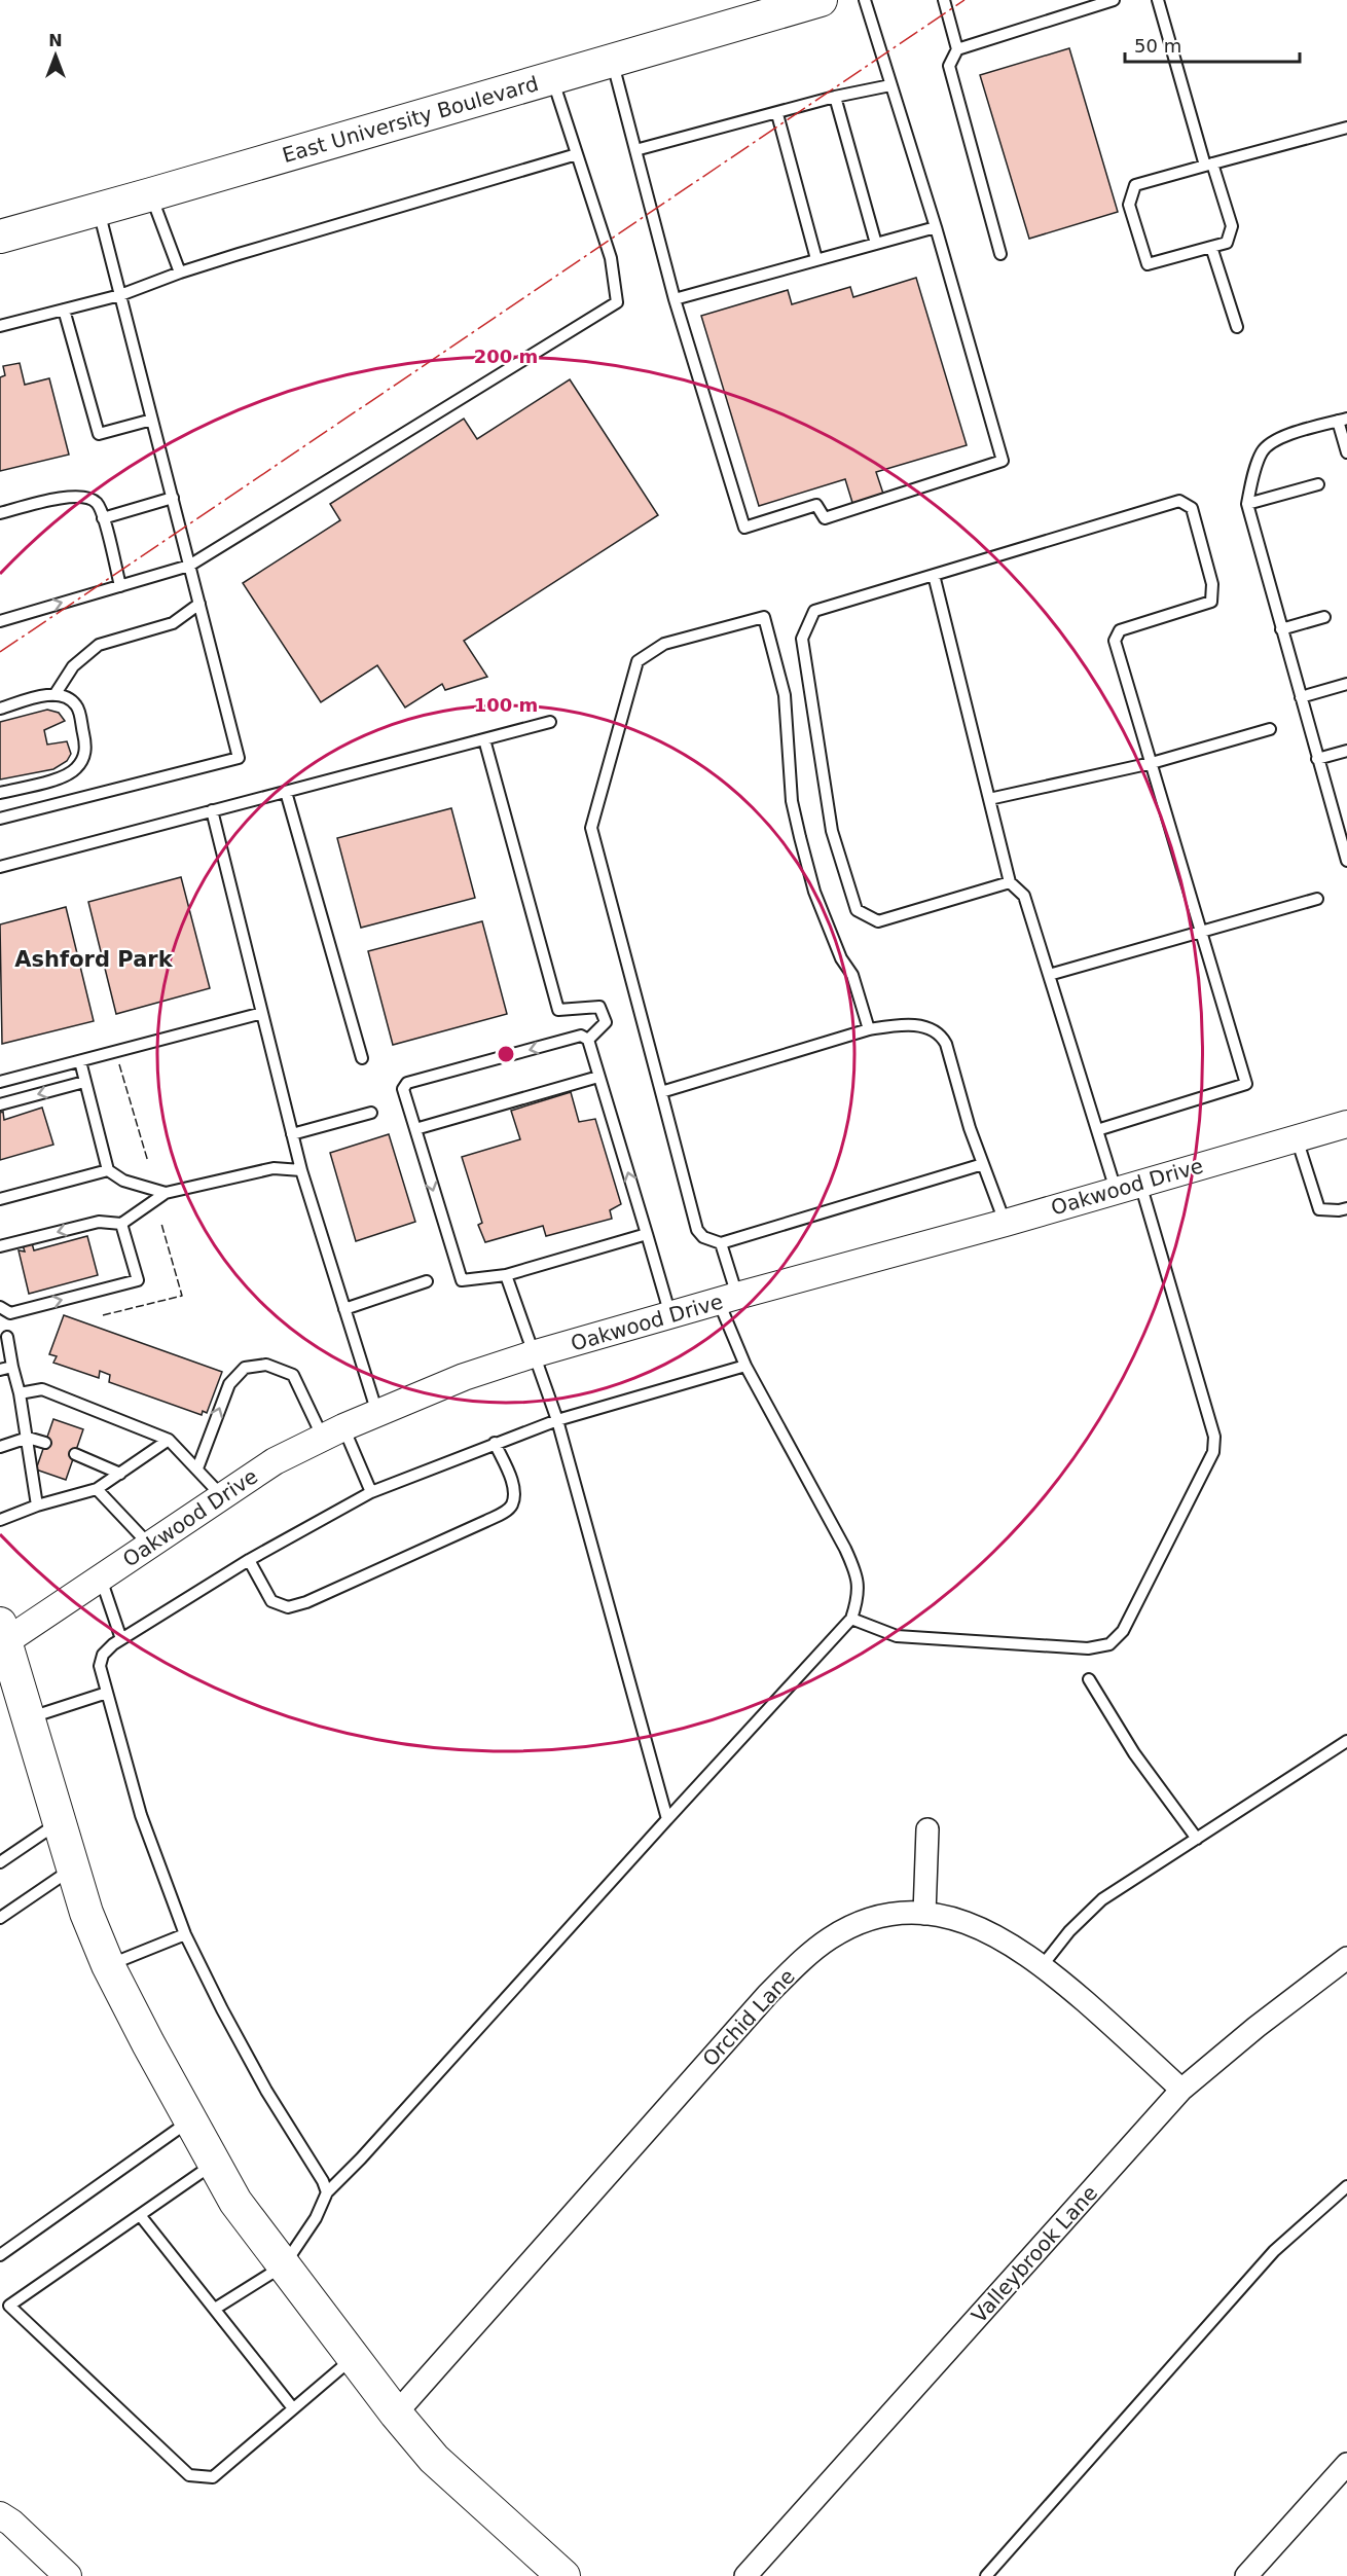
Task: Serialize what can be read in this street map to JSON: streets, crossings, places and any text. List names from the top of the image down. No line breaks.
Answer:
{"streets":{"main road":["East University Boulevard"],"street":["Oakwood Drive","Orchid Lane","Valleybrook Lane"]},"crossings":[["Orchid Lane","Valleybrook Lane"]],"districts":["Ashford Park"],"scale_bar":"50 m","north":"top","rings":["200 m","100 m"]}
